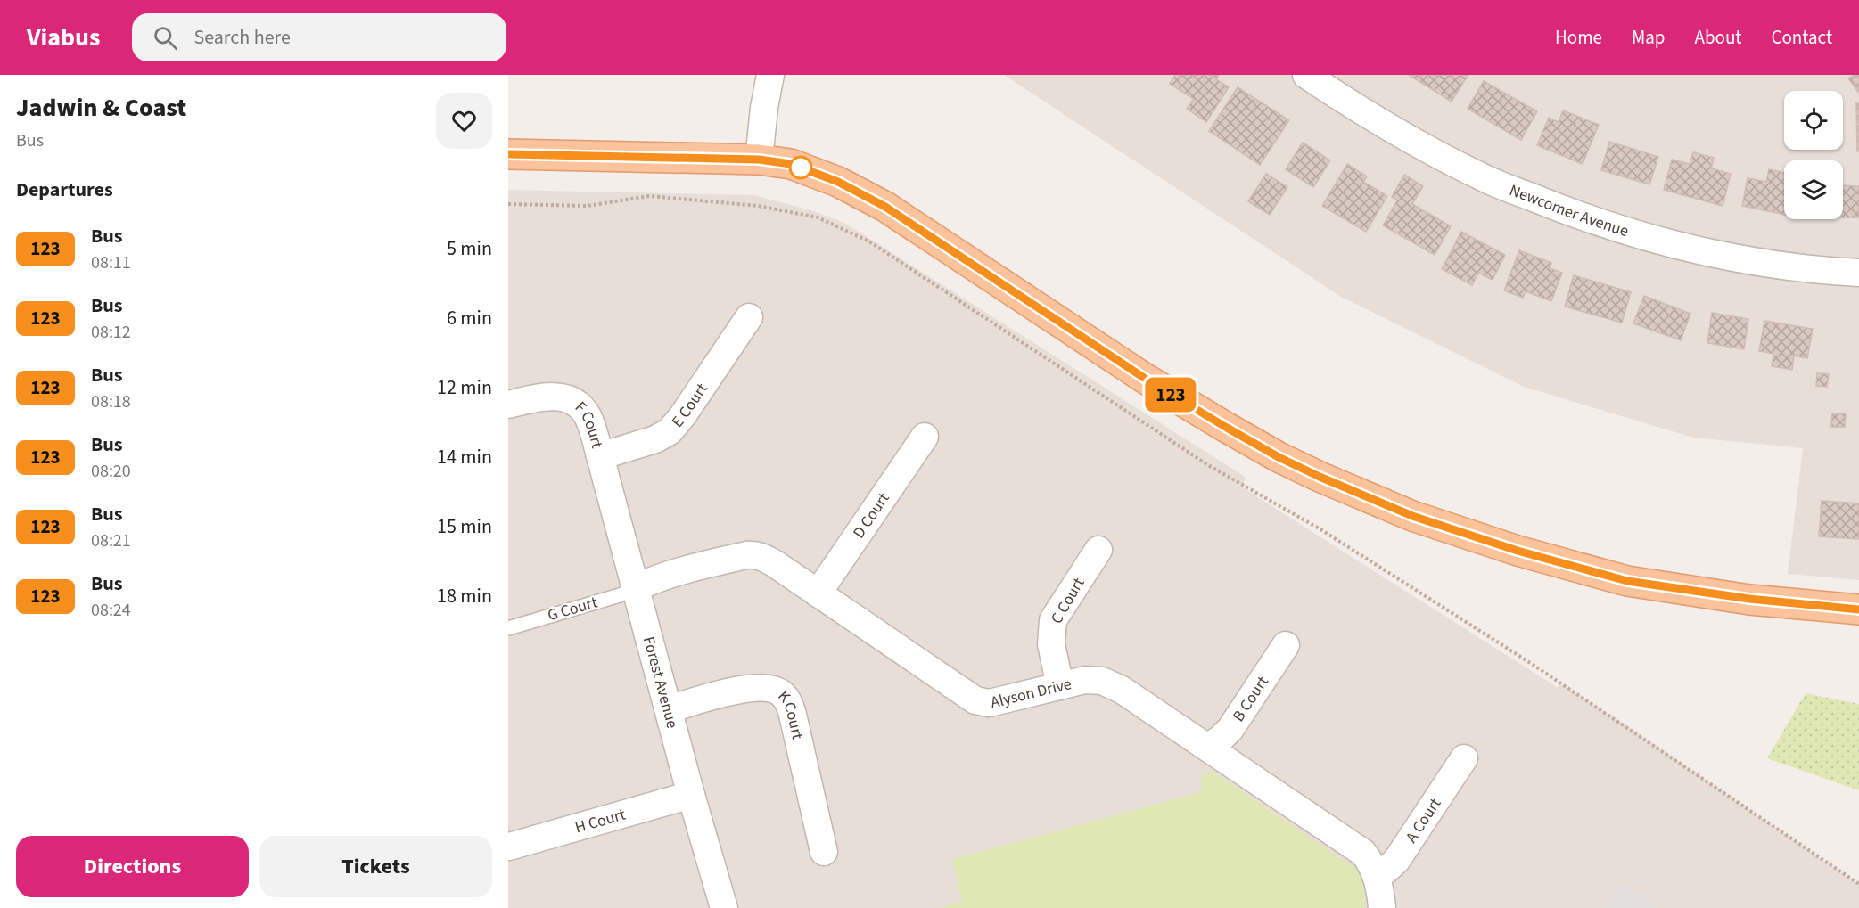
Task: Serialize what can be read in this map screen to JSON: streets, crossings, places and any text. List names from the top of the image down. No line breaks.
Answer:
{"streets":{"street":["Newcomer Avenue","E Court","F Court","D Court","C Court","Forest Avenue","Alyson Drive","B Court","K Court","A Court","H Court"],"lane":["G Court"]},"crossings":[["E Court","F Court"],["E Court","Forest Avenue"],["F Court","Forest Avenue"],["D Court","Alyson Drive"],["C Court","Alyson Drive"],["G Court","Forest Avenue"],["G Court","Alyson Drive"],["Forest Avenue","Alyson Drive"],["Forest Avenue","K Court"],["Forest Avenue","H Court"],["Alyson Drive","B Court"],["Alyson Drive","A Court"]],"lines":["bus line 123"],"page":{"header":"Viabus","search":"Search here","nav":["Home","Map","About","Contact"],"heading":[["Jadwin & Coast","Bus"],"Departures"],"on_map":"123","list":[{"mark":"123","name":"Bus","note":"08:11","value":"5 min"},{"mark":"123","name":"Bus","note":"08:12","value":"6 min"},{"mark":"123","name":"Bus","note":"08:18","value":"12 min"},{"mark":"123","name":"Bus","note":"08:20","value":"14 min"},{"mark":"123","name":"Bus","note":"08:21","value":"15 min"},{"mark":"123","name":"Bus","note":"08:24","value":"18 min"}],"buttons":["Directions","Tickets"]}}
